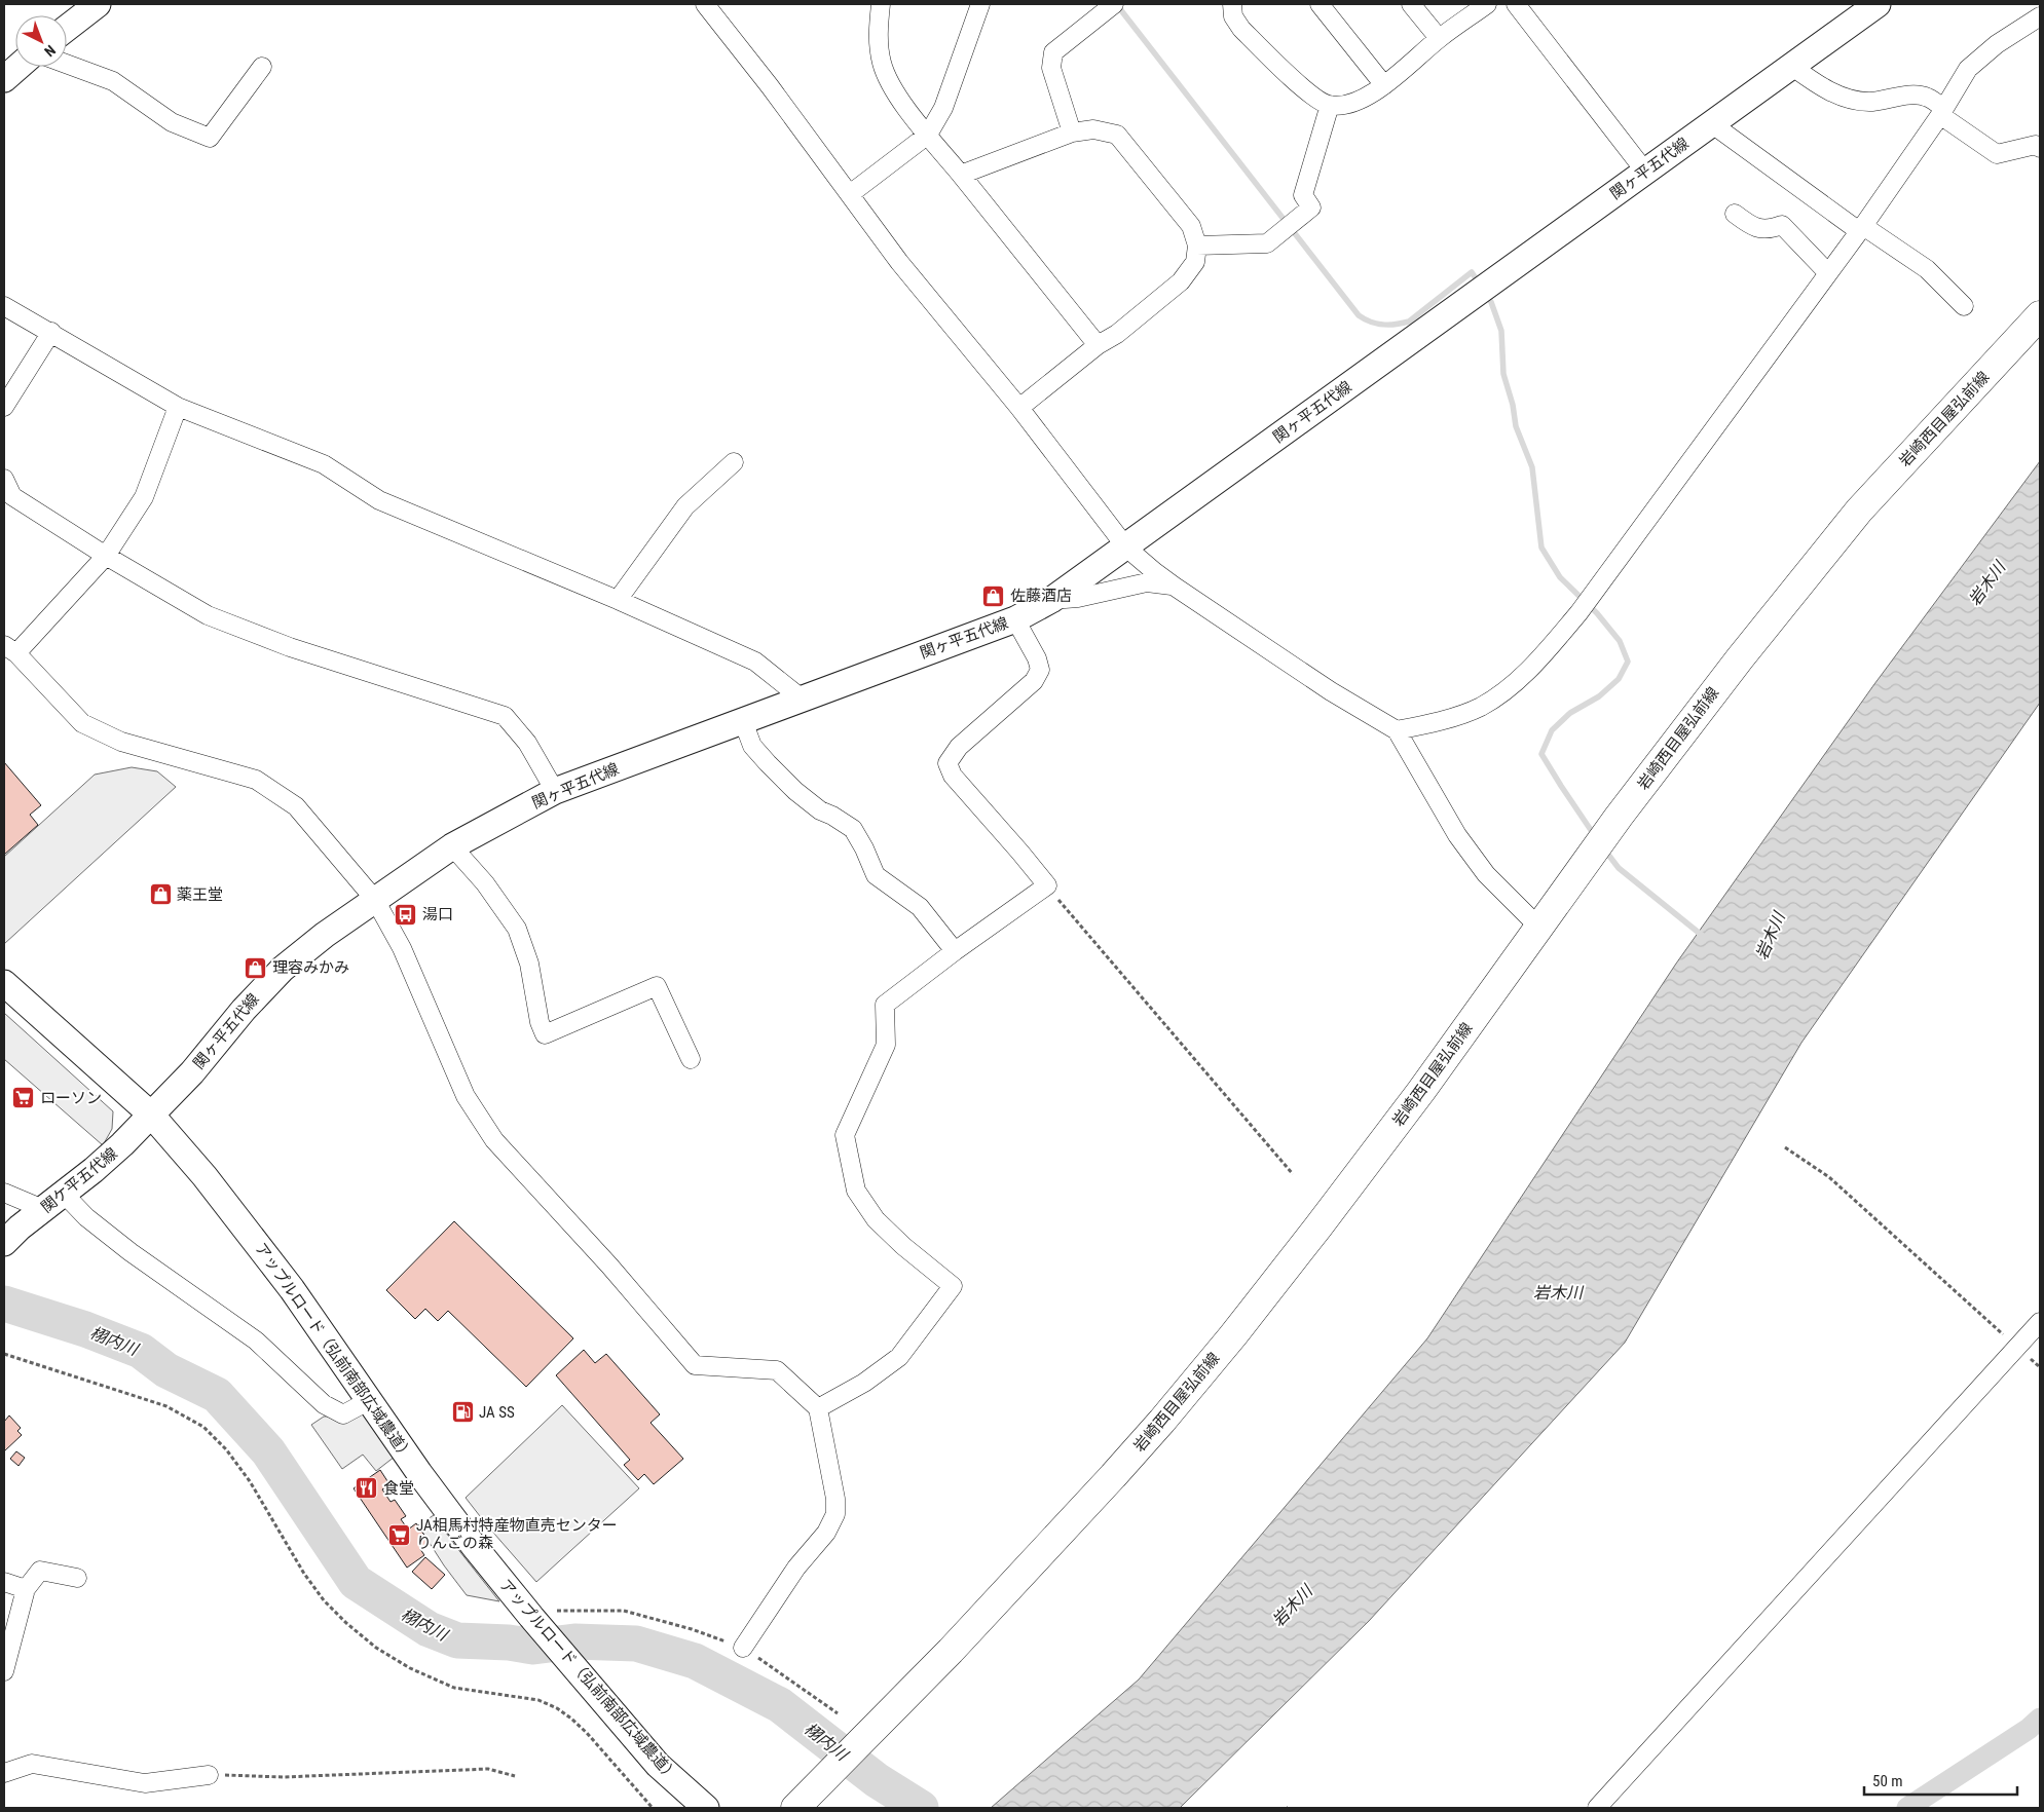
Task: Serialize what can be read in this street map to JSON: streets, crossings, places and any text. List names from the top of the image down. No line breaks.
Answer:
{"streets":{"main road":["関ヶ平五代線","岩崎西目屋弘前線","関ケ平五代線","アップルロード（弘前南部広域農道）"]},"crossings":[["関ヶ平五代線","関ケ平五代線"],["関ヶ平五代線","アップルロード（弘前南部広域農道）"],["関ケ平五代線","アップルロード（弘前南部広域農道）"]],"water":["岩木川","栩内川"],"places":{"shop":["佐藤酒店","薬王堂","理容みかみ"],"bus stop":["湯口"],"supermarket":["ローソン","JA相馬村特産物直売センター りんごの森"],"fuel station":["JA SS"],"restaurant":["食堂"]},"scale_bar":"50 m","north":"bottom right"}
